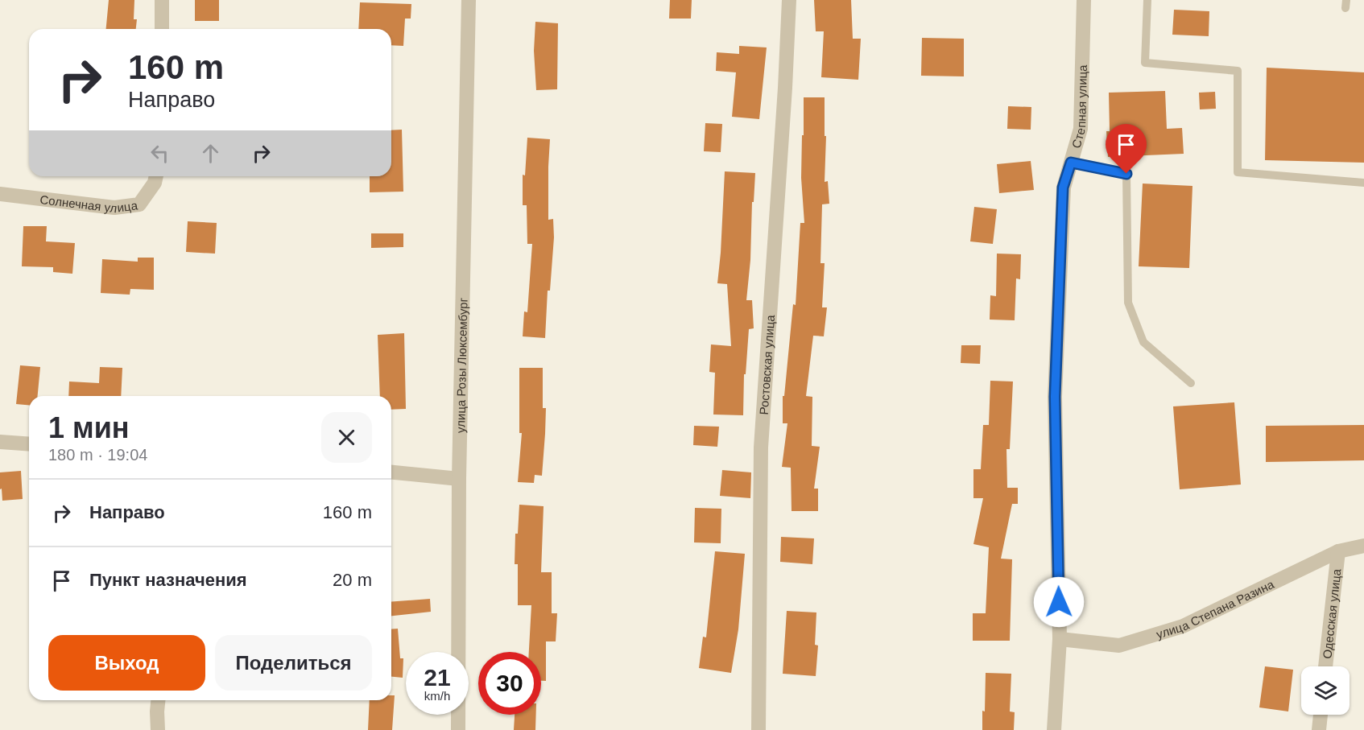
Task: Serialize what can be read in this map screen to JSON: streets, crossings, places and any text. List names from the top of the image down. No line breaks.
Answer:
{"streets":{"street":["Степная улица","Солнечная улица","улица Розы Люксембург","Ростовская улица","улица Степана Разина","Одесская улица"]},"crossings":[["Степная улица","улица Степана Разина"],["улица Степана Разина","Одесская улица"]],"page":{"turn":["160 m","Направо"],"heading":["1 мин","180 m · 19:04"],"list":[{"name":"Направо","value":"160 m"},{"name":"Пункт назначения","value":"20 m"}],"buttons":["Выход","Поделиться"],"speed":"21 km/h","limit":"30"}}
